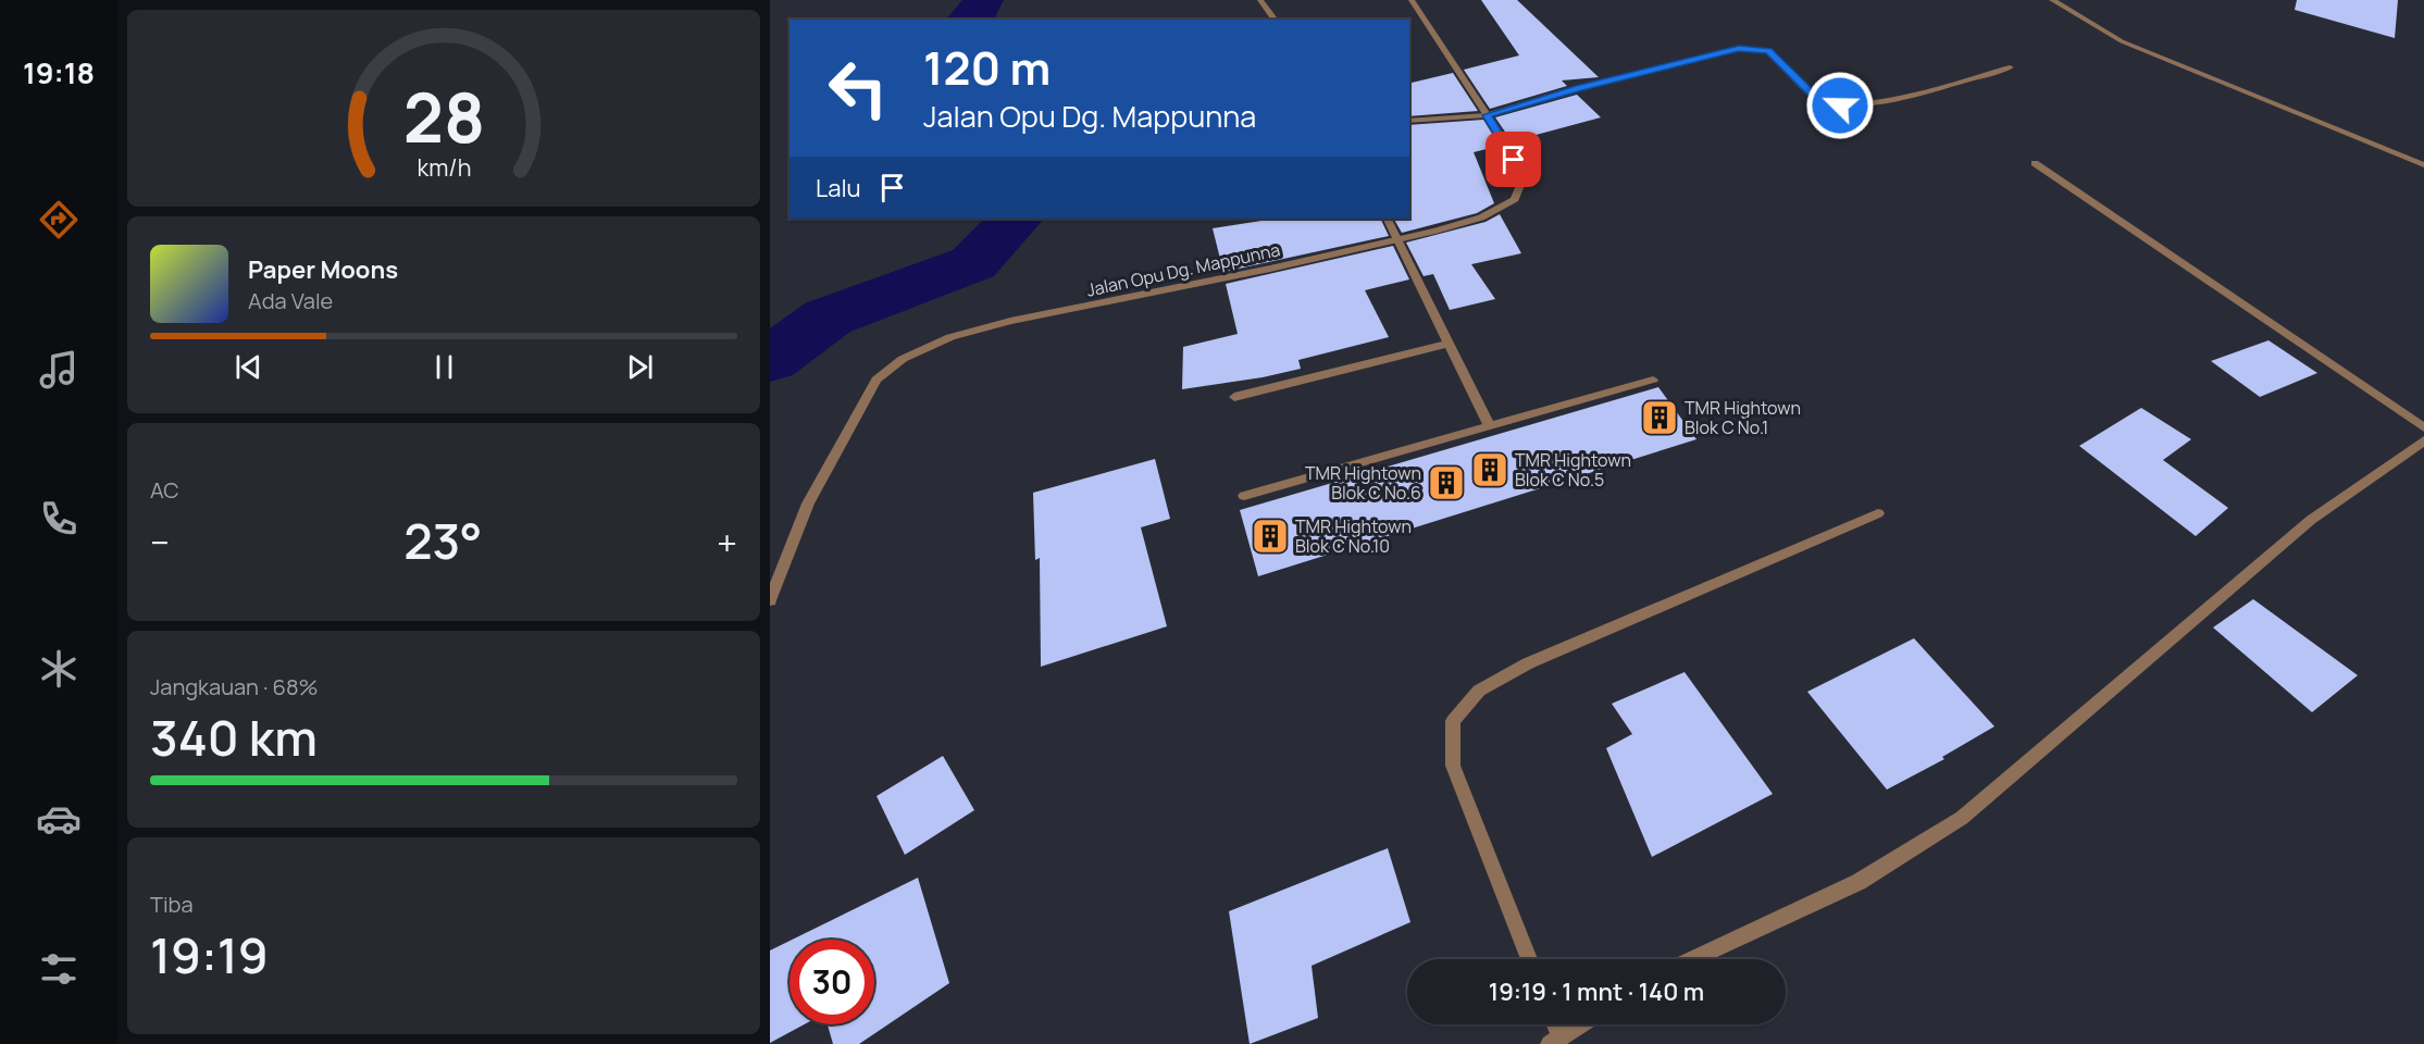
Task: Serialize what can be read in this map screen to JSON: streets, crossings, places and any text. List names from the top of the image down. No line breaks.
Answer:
{"streets":{"street":["Jalan Opu Dg. Mappunna"]},"places":{"building":["TMR Hightown Blok C No.1","TMR Hightown Blok C No.5","TMR Hightown Blok C No.6","TMR Hightown Blok C No.10"]},"page":{"tabs":"19:18","turn":["120 m","Jalan Opu Dg. Mappunna"],"then":"Lalu","song":["Paper Moons","Ada Vale"],"tile":["AC",["Jangkauan · 68%","340 km"],["Tiba","19:19"]],"heat":["−","23°","+"],"limit":"30","trip":"19:19 · 1 mnt · 140 m","gauge":["28","km/h"]}}
